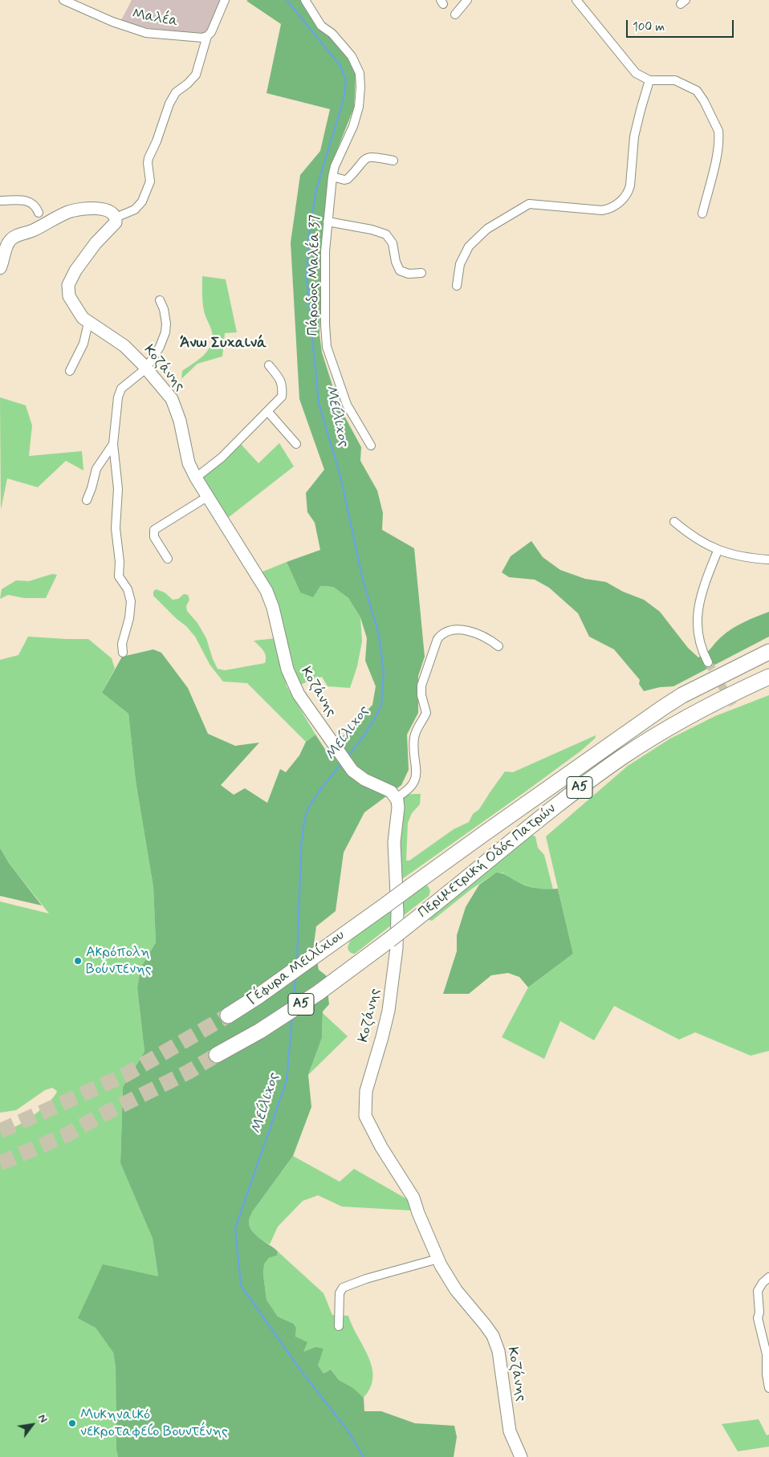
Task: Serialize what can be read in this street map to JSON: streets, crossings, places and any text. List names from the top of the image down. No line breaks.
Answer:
{"streets":{"highway":["Α5","Περιμετρική Οδός Πατρών","Γέφυρα Μειλίχιου"],"street":["Μαλέα","Πάροδος Μαλέα 37","Κοζάνης"]},"crossings":[["Περιμετρική Οδός Πατρών","Γέφυρα Μειλίχιου"]],"districts":["Άνω Συχαινά"],"water":["Μείλιχος"],"places":["Ακρόπολη Βούντενης","Μυκηναικό νεκροταφείο Βουντένης"],"scale_bar":"100 m","north":"top right"}
